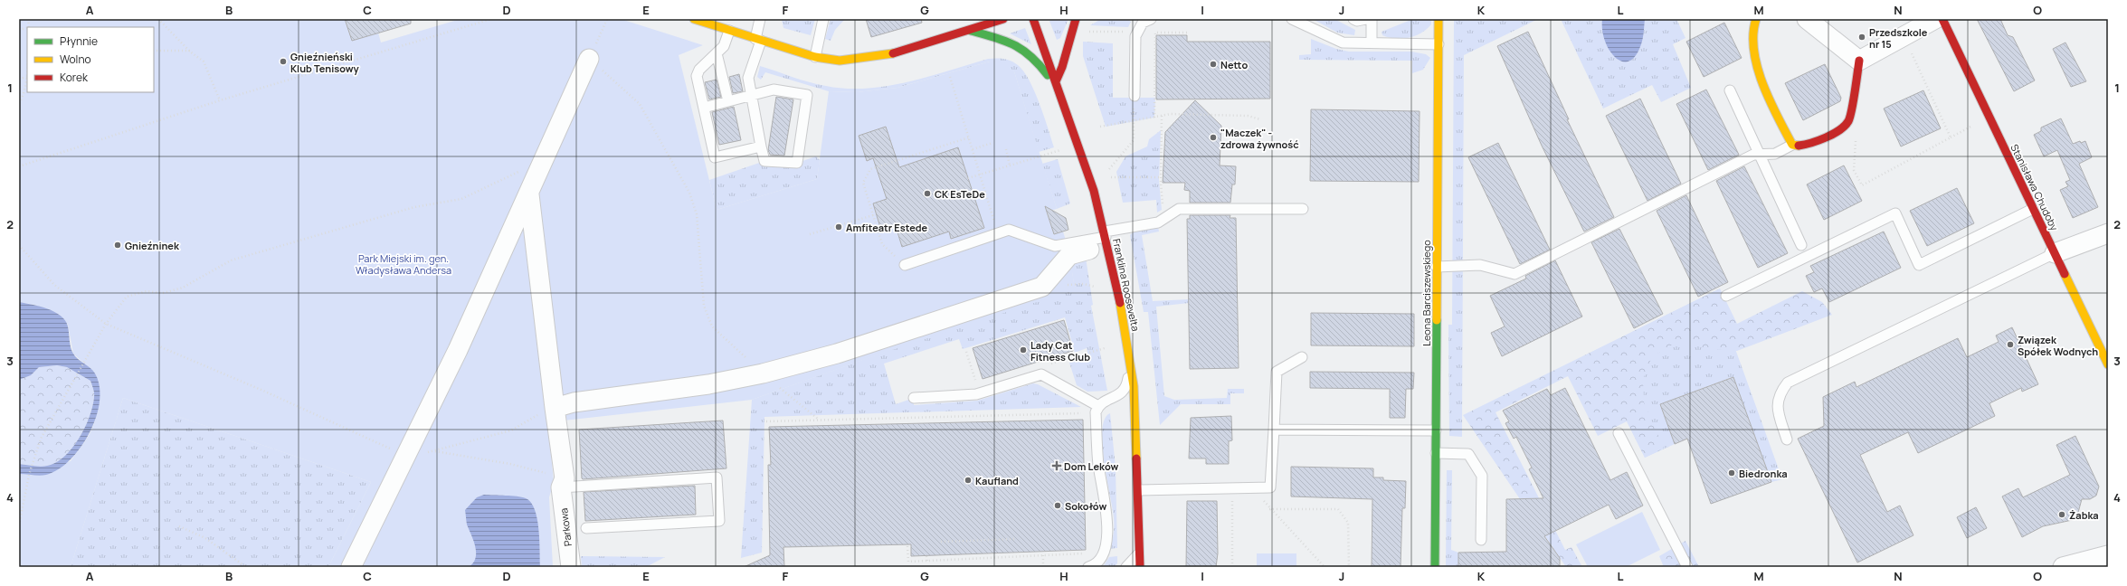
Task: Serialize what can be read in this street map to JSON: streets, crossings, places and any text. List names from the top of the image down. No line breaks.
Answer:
{"streets":{"street":["Stanisława Chudoby","Franklina Roosevelta","Leona Barciszewskiego","Parkowa"]},"parks":["Park Miejski im. gen. Władysława Andersa"],"places":{"other":["Przedszkole nr 15","Gnieźnieński Klub Tenisowy","Netto","\"Maczek\" - zdrowa żywność","CK EsTeDe","Amfiteatr Estede","Gnieźninek","Związek Spółek Wodnych","Lady Cat Fitness Club","Biedronka","Kaufland","Sokołów","Żabka"],"health":["Dom Leków"]},"legend":["Płynnie","Wolno","Korek"],"grid":{"columns":["A","B","C","D","E","F","G","H","I","J","K","L","M","N","O"],"rows":["1","2","3","4"]}}
